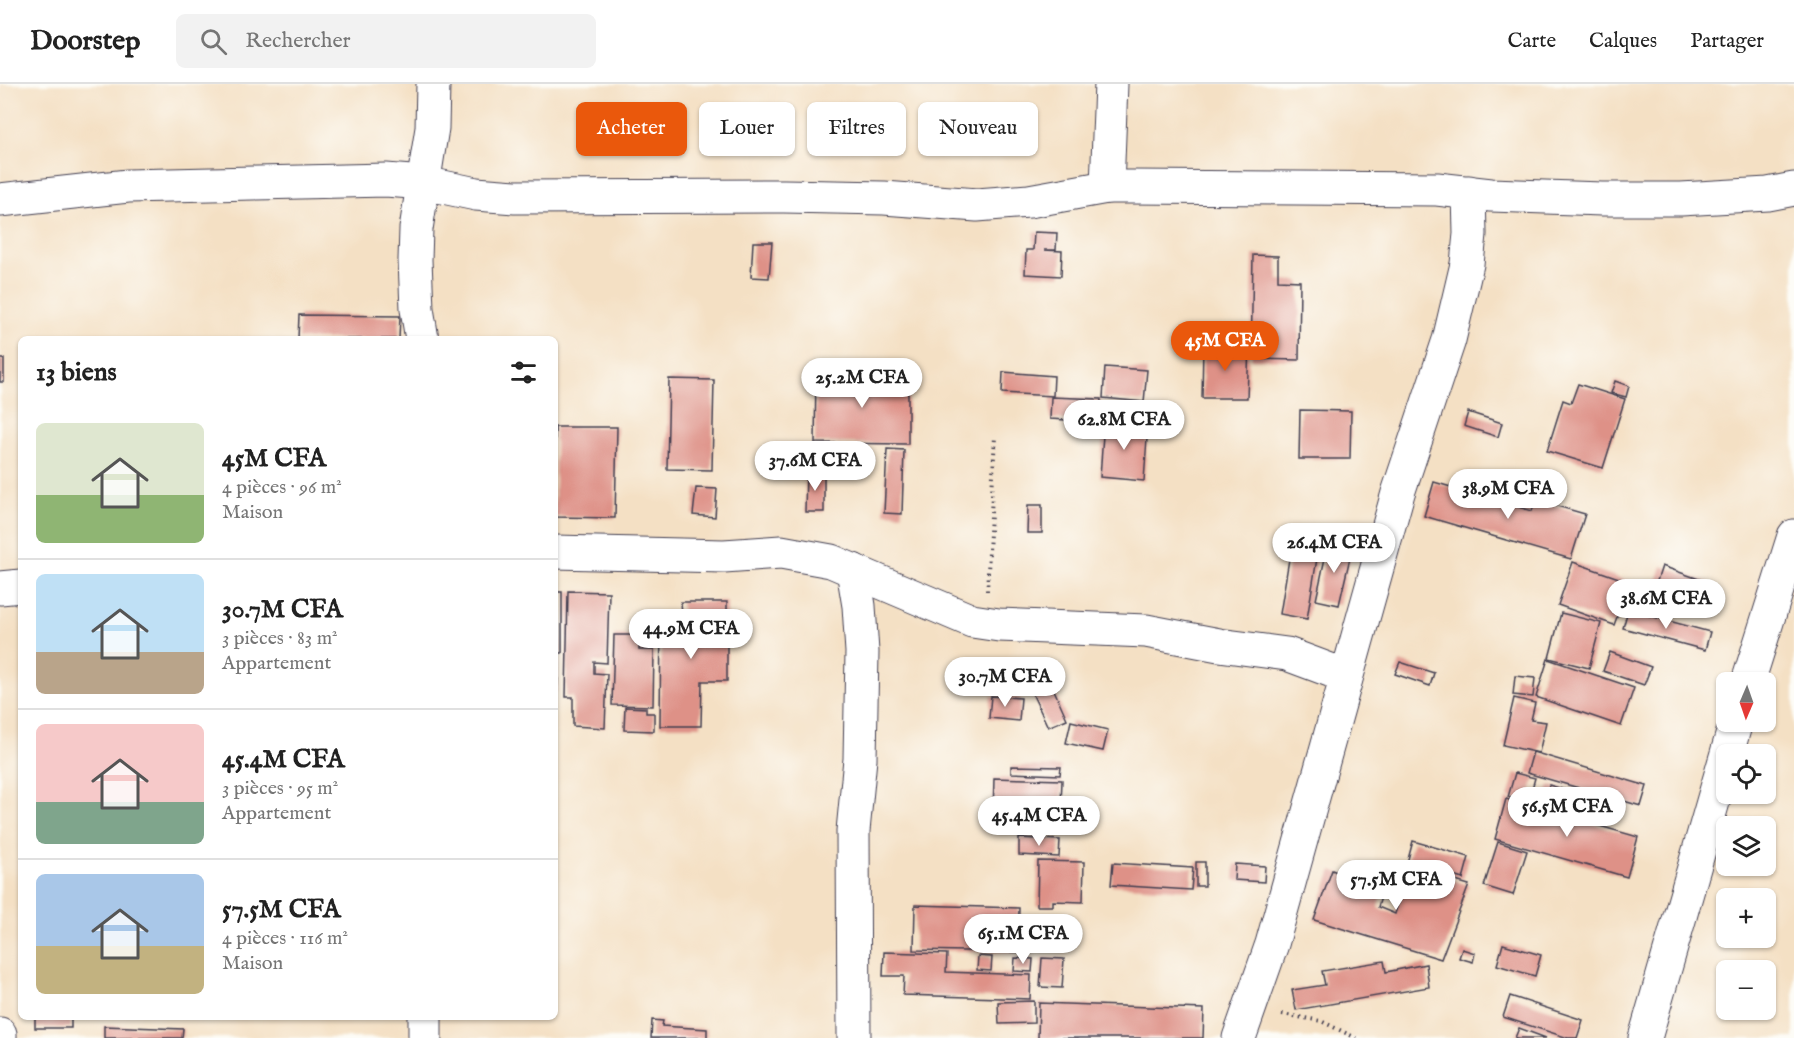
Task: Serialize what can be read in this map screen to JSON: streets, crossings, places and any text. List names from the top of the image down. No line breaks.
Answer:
{"north":"bottom","page":{"header":"Doorstep","search":"Rechercher","nav":["Carte","Calques","Partager"],"chip":["Acheter","Louer","Filtres","Nouveau"],"price":["45M CFA","25.2M CFA","62.8M CFA","37.6M CFA","38.9M CFA","26.4M CFA","38.6M CFA","44.9M CFA","30.7M CFA","56.5M CFA","45.4M CFA","57.5M CFA","65.1M CFA"],"heading":"13 biens","list":[{"name":"45M CFA","note":"4 pièces · 96 m² · Maison"},{"name":"30.7M CFA","note":"3 pièces · 83 m² · Appartement"},{"name":"45.4M CFA","note":"3 pièces · 95 m² · Appartement"},{"name":"57.5M CFA","note":"4 pièces · 116 m² · Maison"}],"map_buttons":["+","−"]}}
